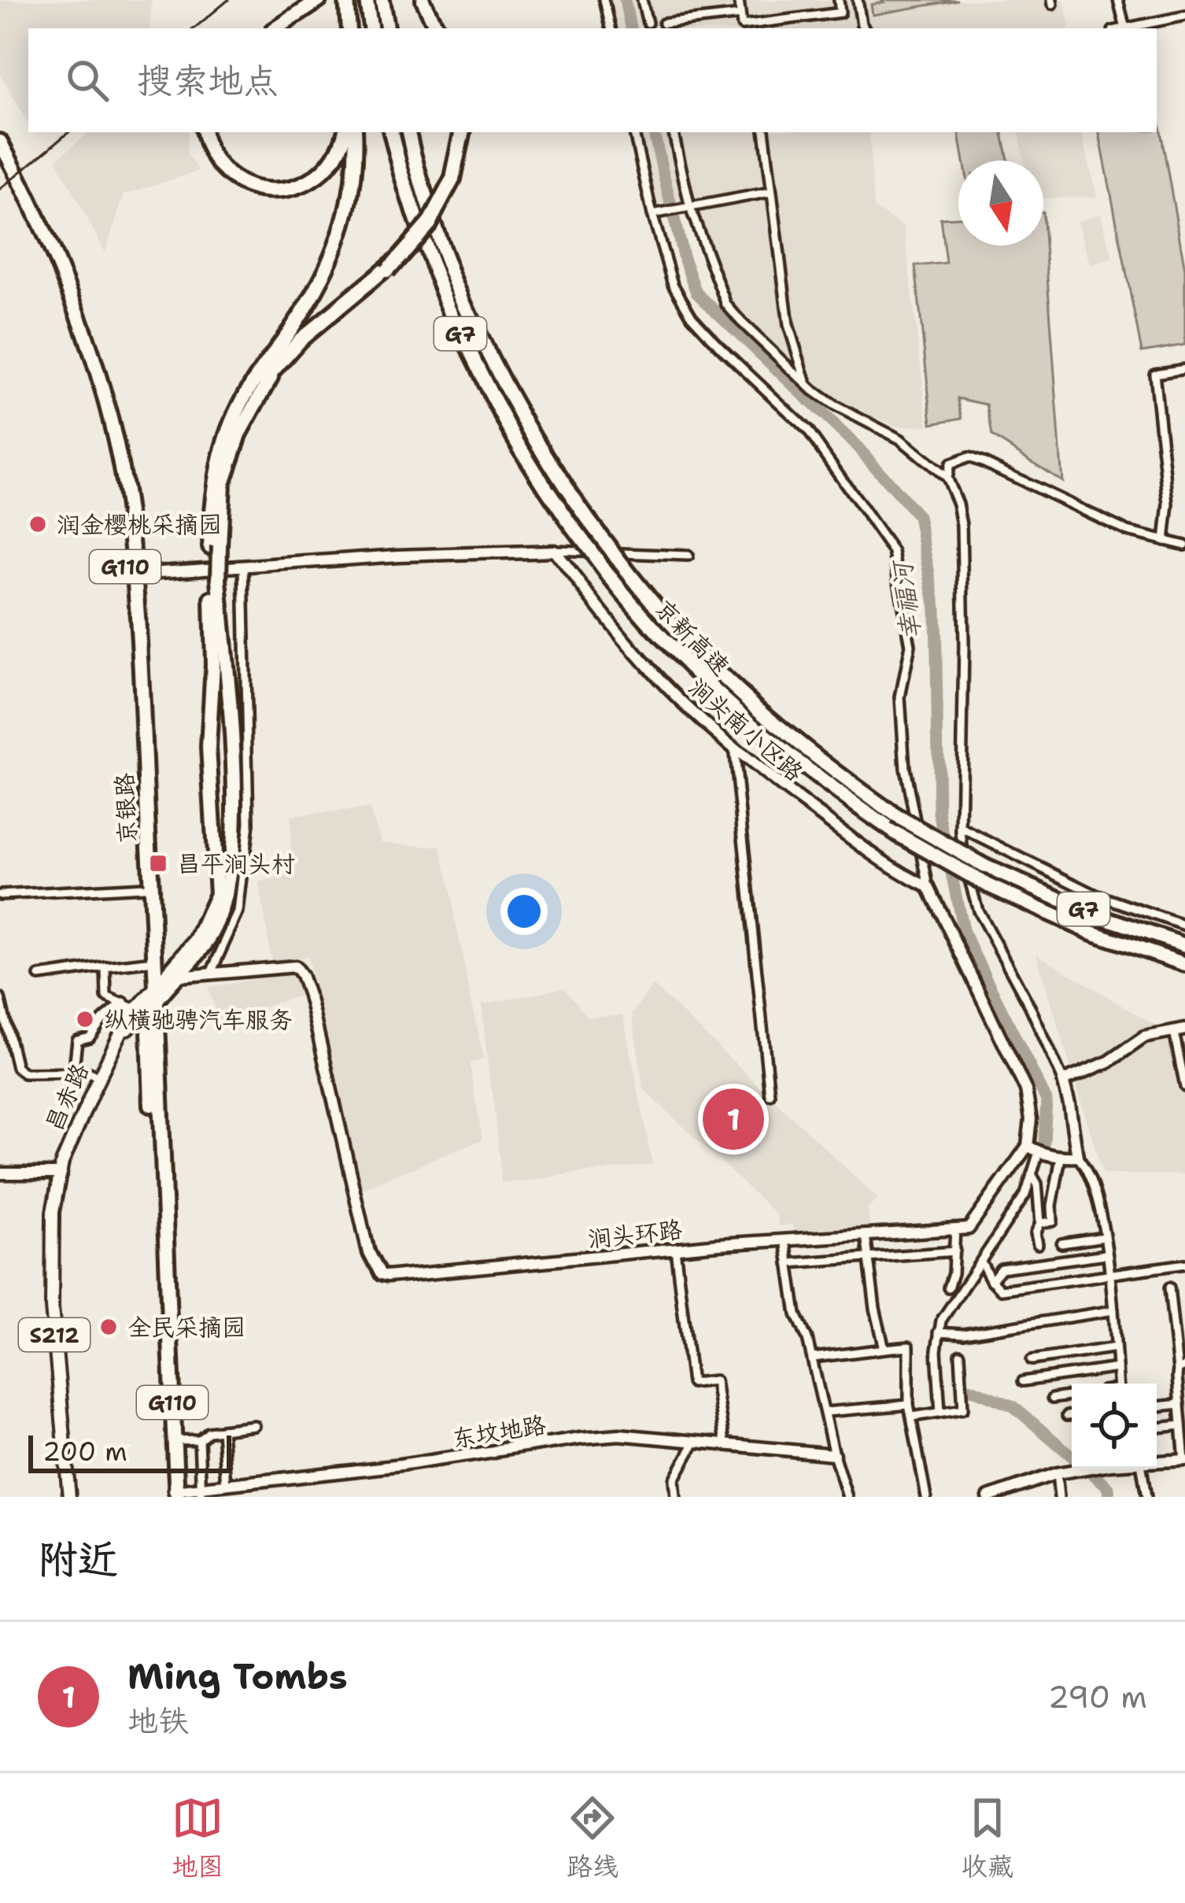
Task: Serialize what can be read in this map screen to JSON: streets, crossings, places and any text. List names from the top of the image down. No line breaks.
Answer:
{"streets":{"highway":["G7","G110","京新高速","京银路"],"main road":["昌赤路","S212"],"street":["涧头南小区路","涧头环路","东坟地路"]},"crossings":[["京银路","昌赤路"],["京银路","东坟地路"]],"water":["幸福河"],"places":{"other":["润金樱桃采摘园","纵横驰骋汽车服务","全民采摘园"],"transit":["昌平涧头村"]},"scale_bar":"200 m","north":"bottom","page":{"search":"搜索地点","pins":"1","scale":"200 m","heading":"附近","list":[{"mark":"1","name":"Ming Tombs","note":"地铁","value":"290 m"}],"nav":["地图","路线","收藏"]}}
